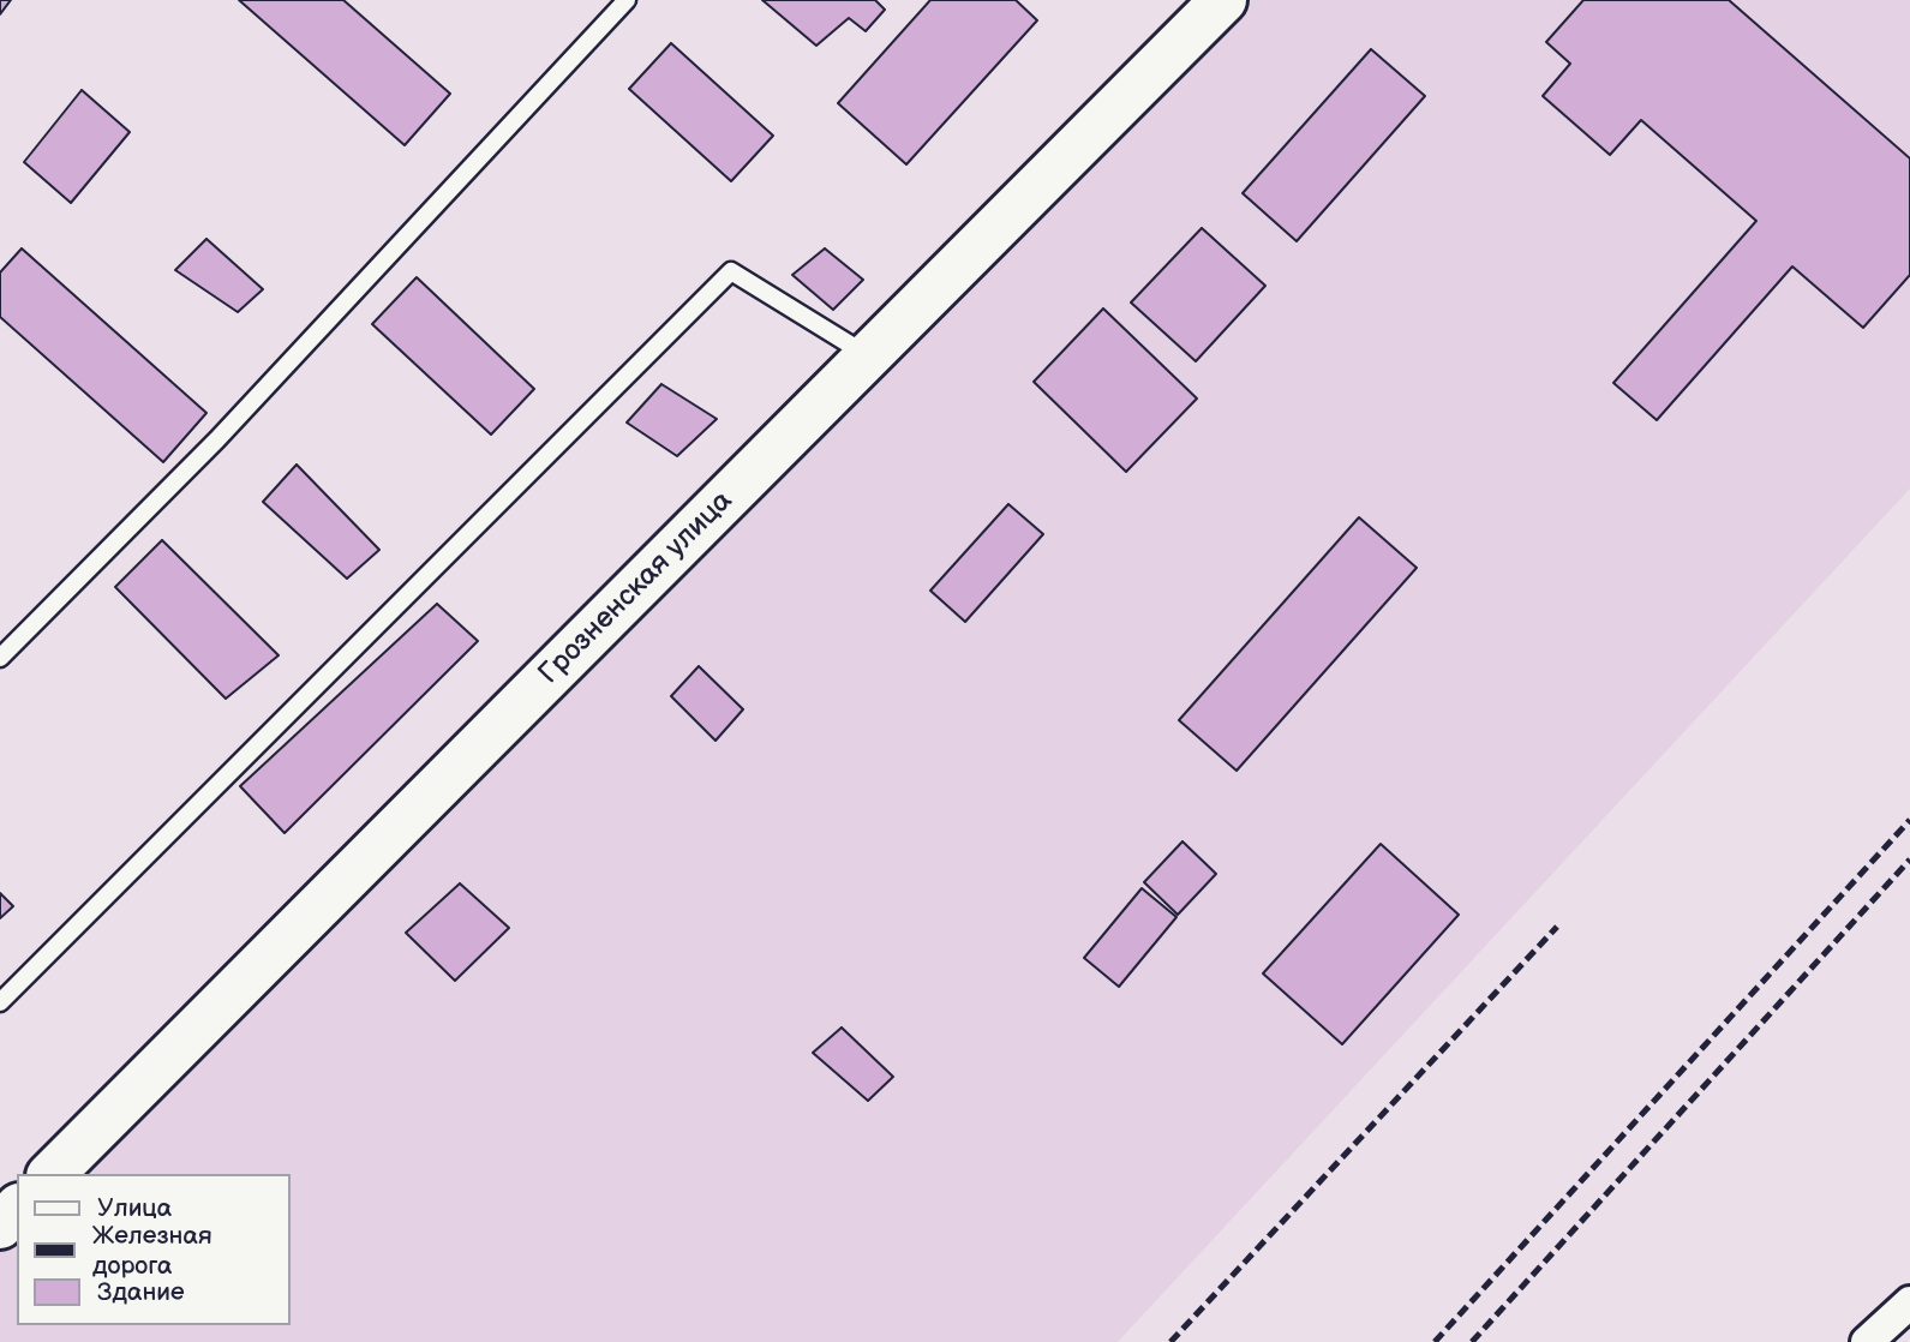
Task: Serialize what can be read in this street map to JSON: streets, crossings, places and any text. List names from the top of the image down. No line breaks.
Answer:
{"streets":{"main road":["Грозненская улица"]},"legend":["Улица","Железная дорога","Здание"]}
